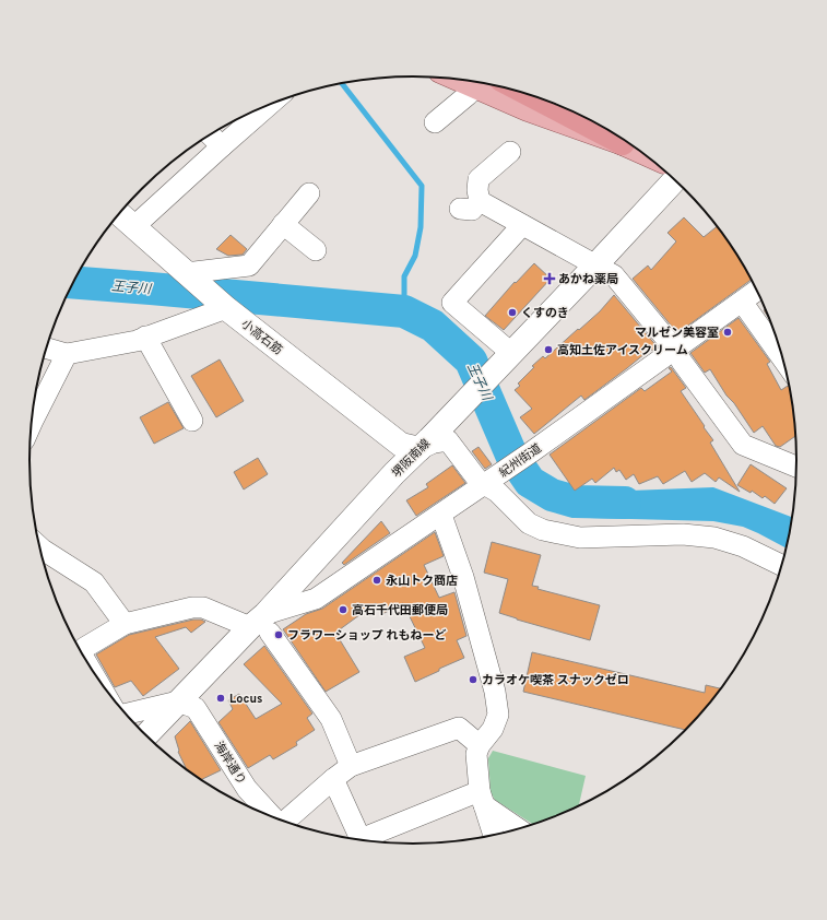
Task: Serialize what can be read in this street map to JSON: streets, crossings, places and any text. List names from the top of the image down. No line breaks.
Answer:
{"streets":{"main road":["小高石筋","堺阪南線"],"street":["紀州街道","海岸通り"]},"crossings":[["小高石筋","堺阪南線"],["堺阪南線","紀州街道"],["堺阪南線","海岸通り"]],"water":["王子川"],"places":{"health":["あかね薬局"],"other":["くすのき","マルゼン美容室","高知土佐アイスクリーム","永山トク商店","高石千代田郵便局","フラワーショップ れもねーど","カラオケ喫茶 スナックゼロ","Locus"]}}
